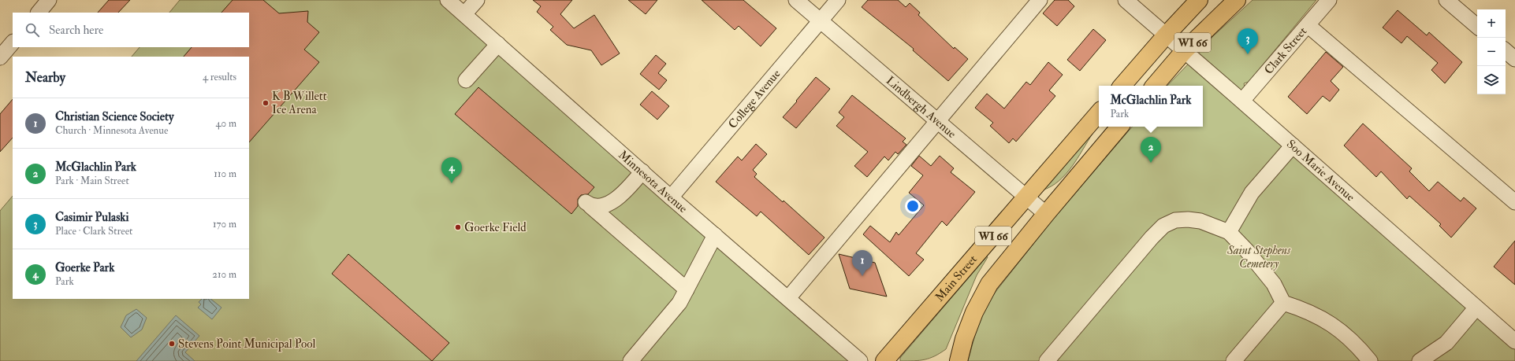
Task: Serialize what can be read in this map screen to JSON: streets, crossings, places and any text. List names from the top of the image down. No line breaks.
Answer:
{"streets":{"main road":["WI 66","Main Street"],"street":["Clark Street","College Avenue","Lindbergh Avenue","Soo Marie Avenue","Minnesota Avenue"]},"crossings":[["WI 66","Lindbergh Avenue"],["WI 66","Soo Marie Avenue"],["Clark Street","Soo Marie Avenue"],["College Avenue","Lindbergh Avenue"],["College Avenue","Minnesota Avenue"],["Lindbergh Avenue","Main Street"]],"parks":["Saint Stephens Cemetery"],"places":["K B Willett Ice Arena","Goerke Field","Stevens Point Municipal Pool"],"page":{"map_buttons":["+","−"],"search":"Search here","pins":["3","2","4","1"],"heading":["Nearby","4 results"],"popup":["McGlachlin Park","Park"],"list":[{"mark":"1","name":"Christian Science Society","note":"Church · Minnesota Avenue","value":"40 m"},{"mark":"2","name":"McGlachlin Park","note":"Park · Main Street","value":"110 m"},{"mark":"3","name":"Casimir Pulaski","note":"Place · Clark Street","value":"170 m"},{"mark":"4","name":"Goerke Park","note":"Park","value":"210 m"}]}}
